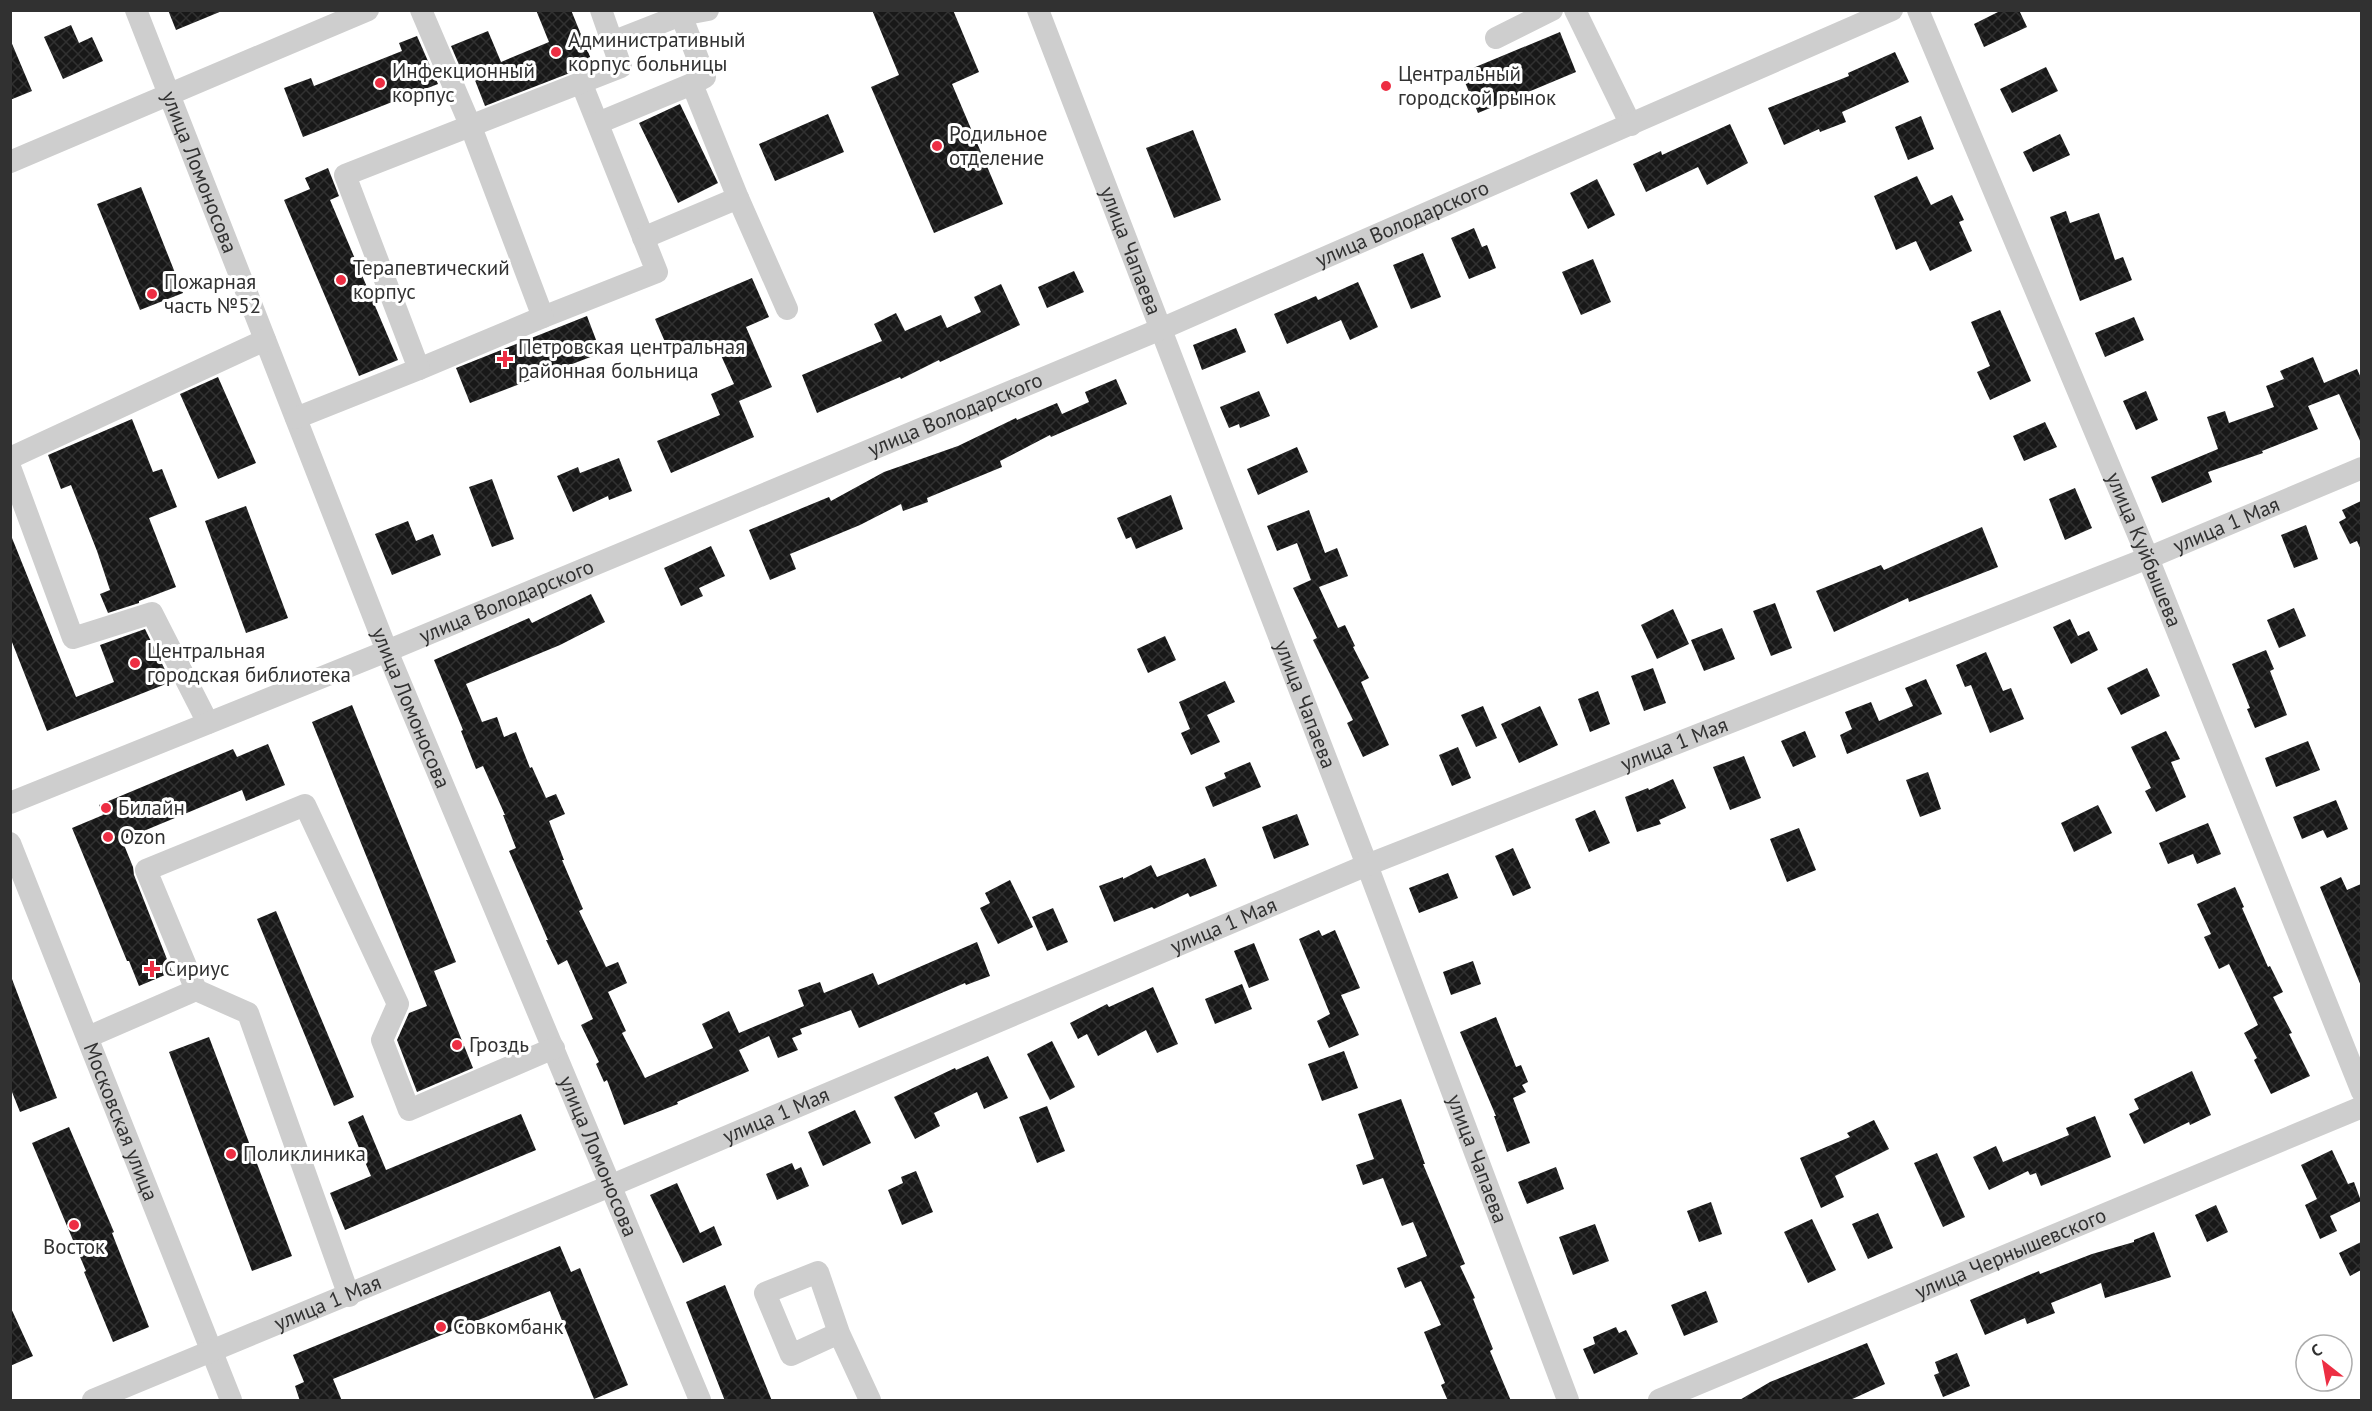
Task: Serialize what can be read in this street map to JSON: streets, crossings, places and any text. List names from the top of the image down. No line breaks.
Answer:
{"streets":{"street":["улица Ломоносова","улица Володарского","улица Чапаева","улица 1 Мая","улица Куйбышева","Московская улица","улица Чернышевского"]},"crossings":[["улица Ломоносова","улица Володарского"],["улица Ломоносова","улица 1 Мая"],["улица Володарского","улица Чапаева"],["улица Чапаева","улица 1 Мая"],["улица 1 Мая","улица Куйбышева"],["улица 1 Мая","Московская улица"]],"places":{"other":["Административный корпус больницы","Инфекционный корпус","Центральный городской рынок","Родильное отделение","Терапевтический корпус","Пожарная часть №52","Центральная городская библиотека","Билайн","Ozon","Гроздь","Поликлиника","Восток","Совкомбанк"],"health":["Петровская центральная районная больница","Сириус"]},"north":"top left"}
